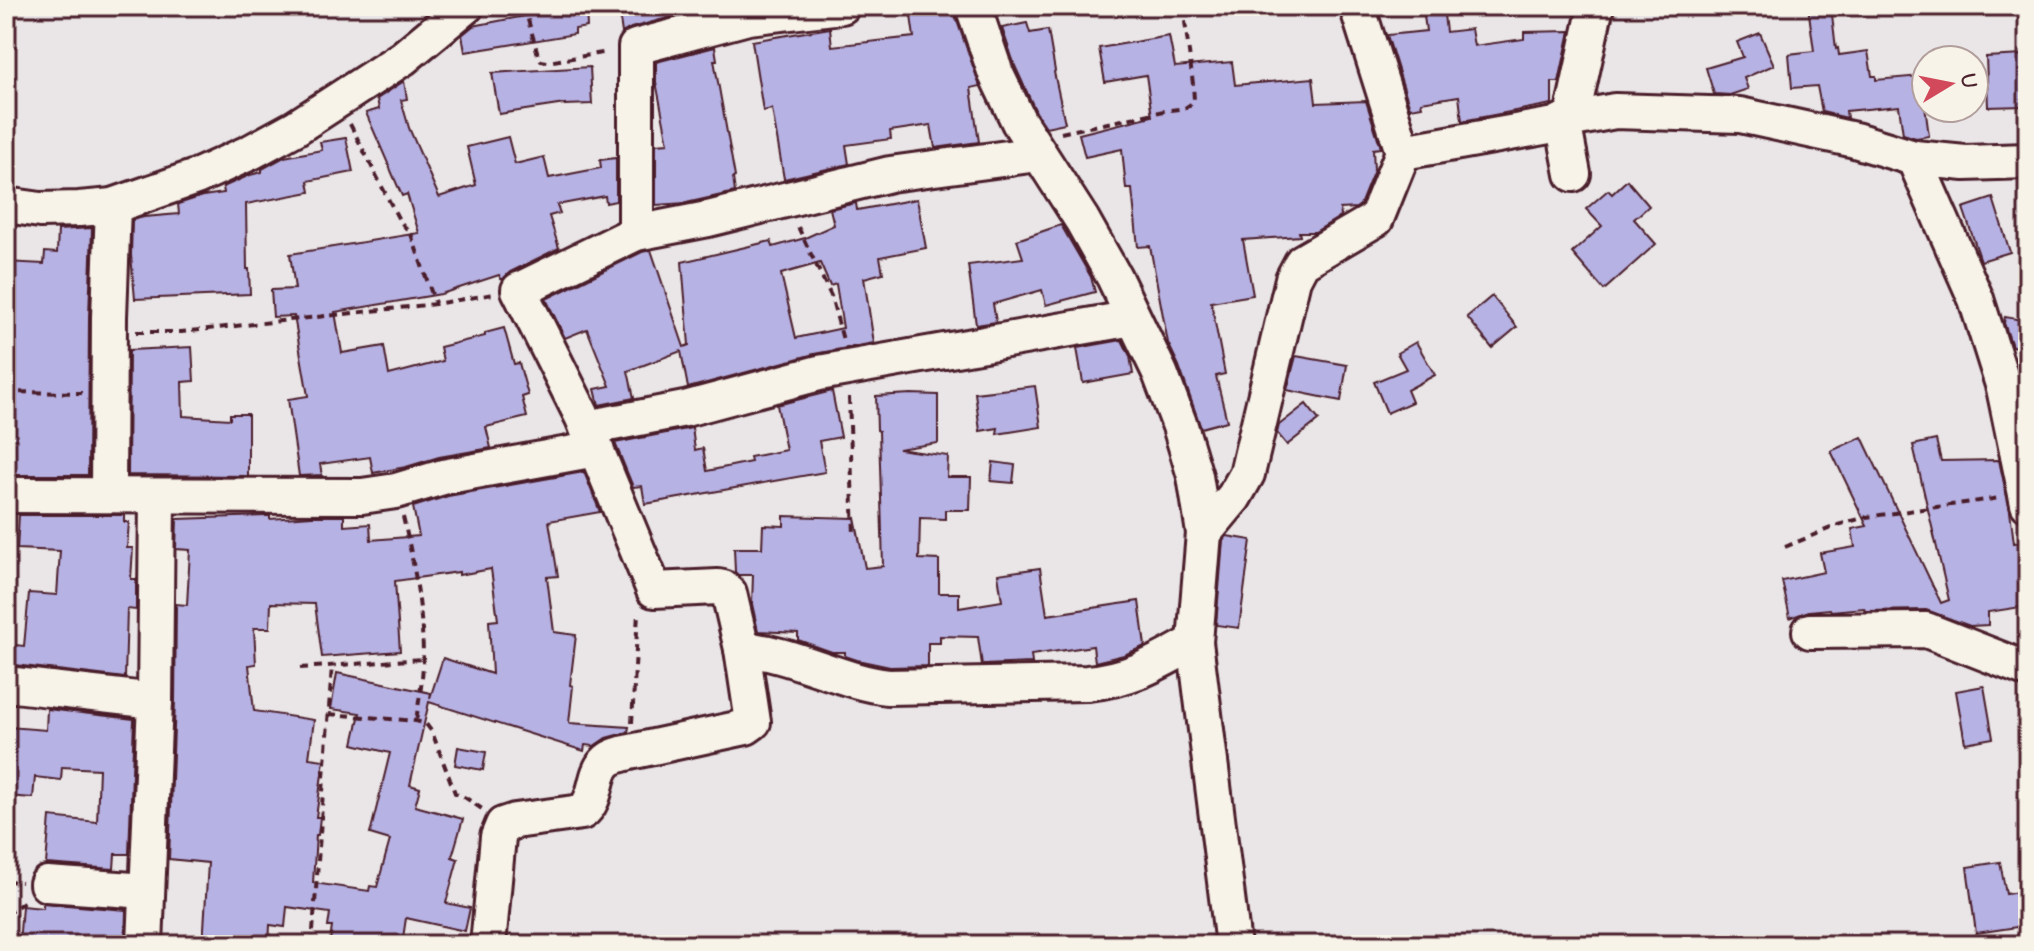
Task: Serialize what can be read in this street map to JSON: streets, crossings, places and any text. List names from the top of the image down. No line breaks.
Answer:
{"north":"right"}
